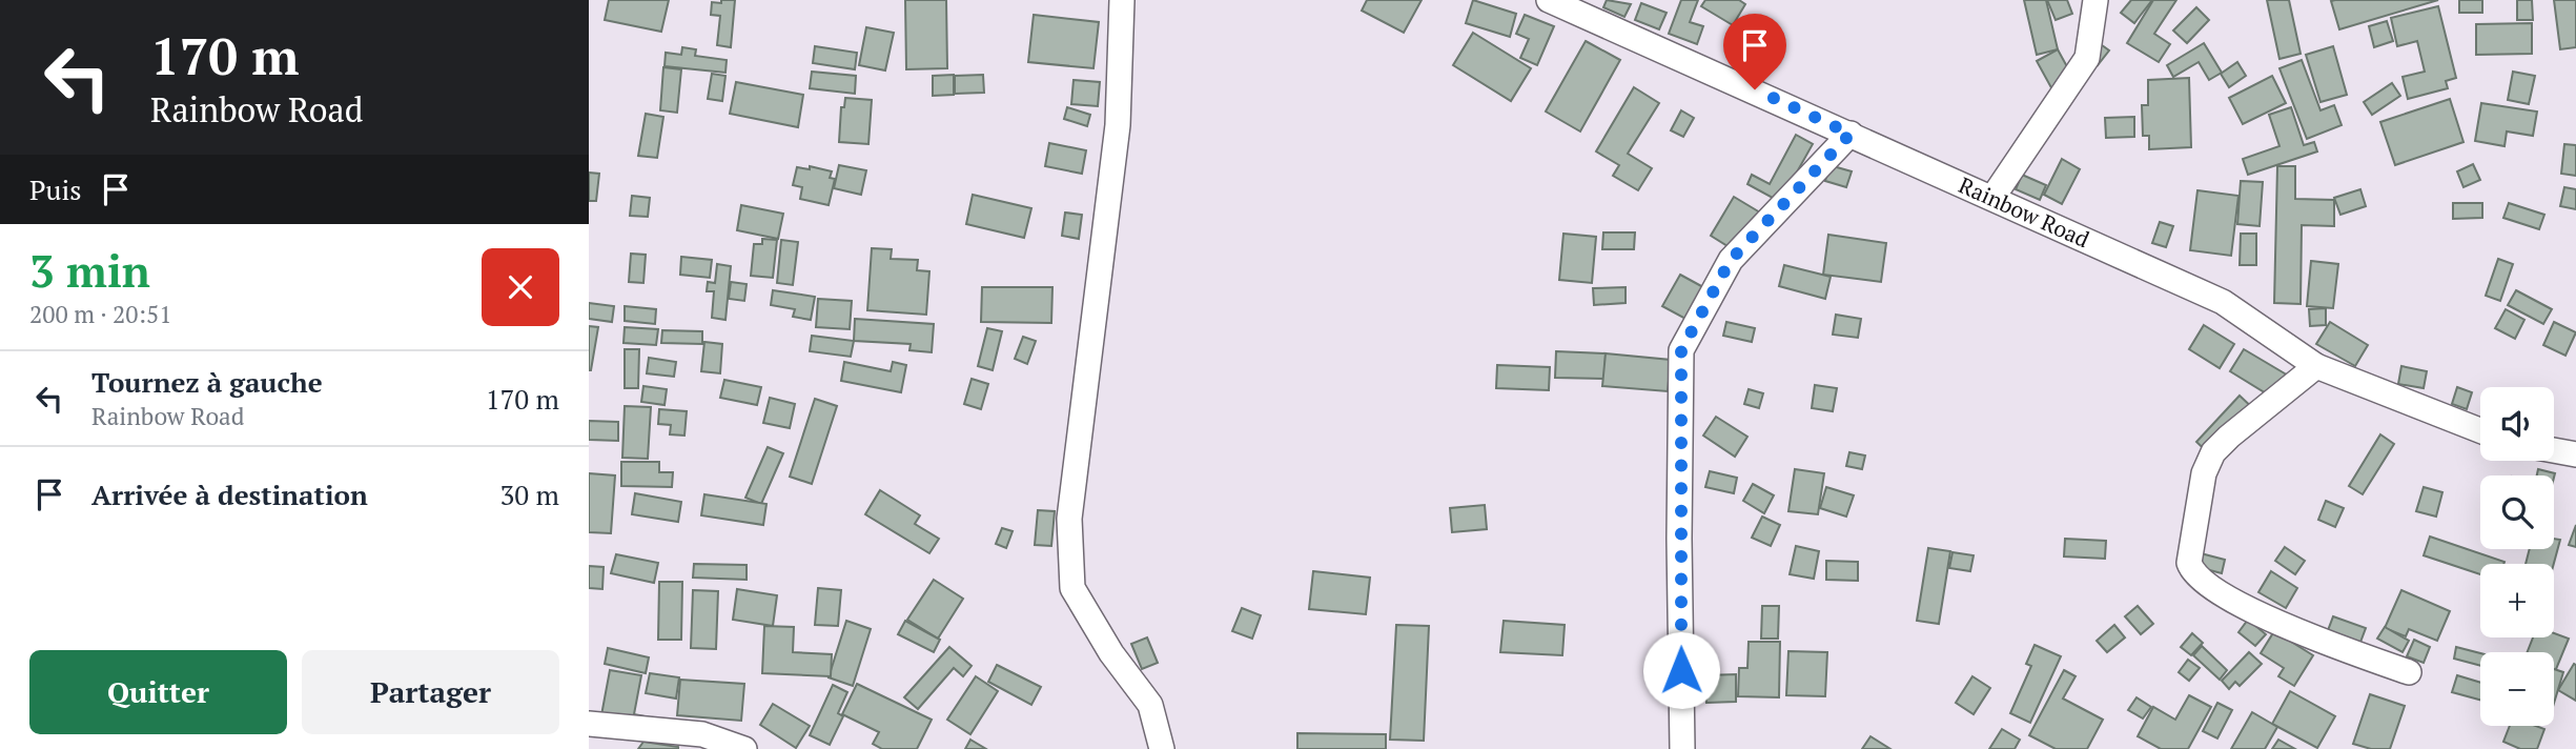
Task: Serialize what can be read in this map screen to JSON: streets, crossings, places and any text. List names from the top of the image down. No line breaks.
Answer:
{"streets":{"street":["Rainbow Road"]},"page":{"turn":["170 m","Rainbow Road"],"then":"Puis","heading":["3 min","200 m · 20:51"],"list":[{"name":"Tournez à gauche","note":"Rainbow Road","value":"170 m"},{"name":"Arrivée à destination","value":"30 m"}],"map_buttons":["+","−"],"buttons":["Quitter","Partager"]}}
